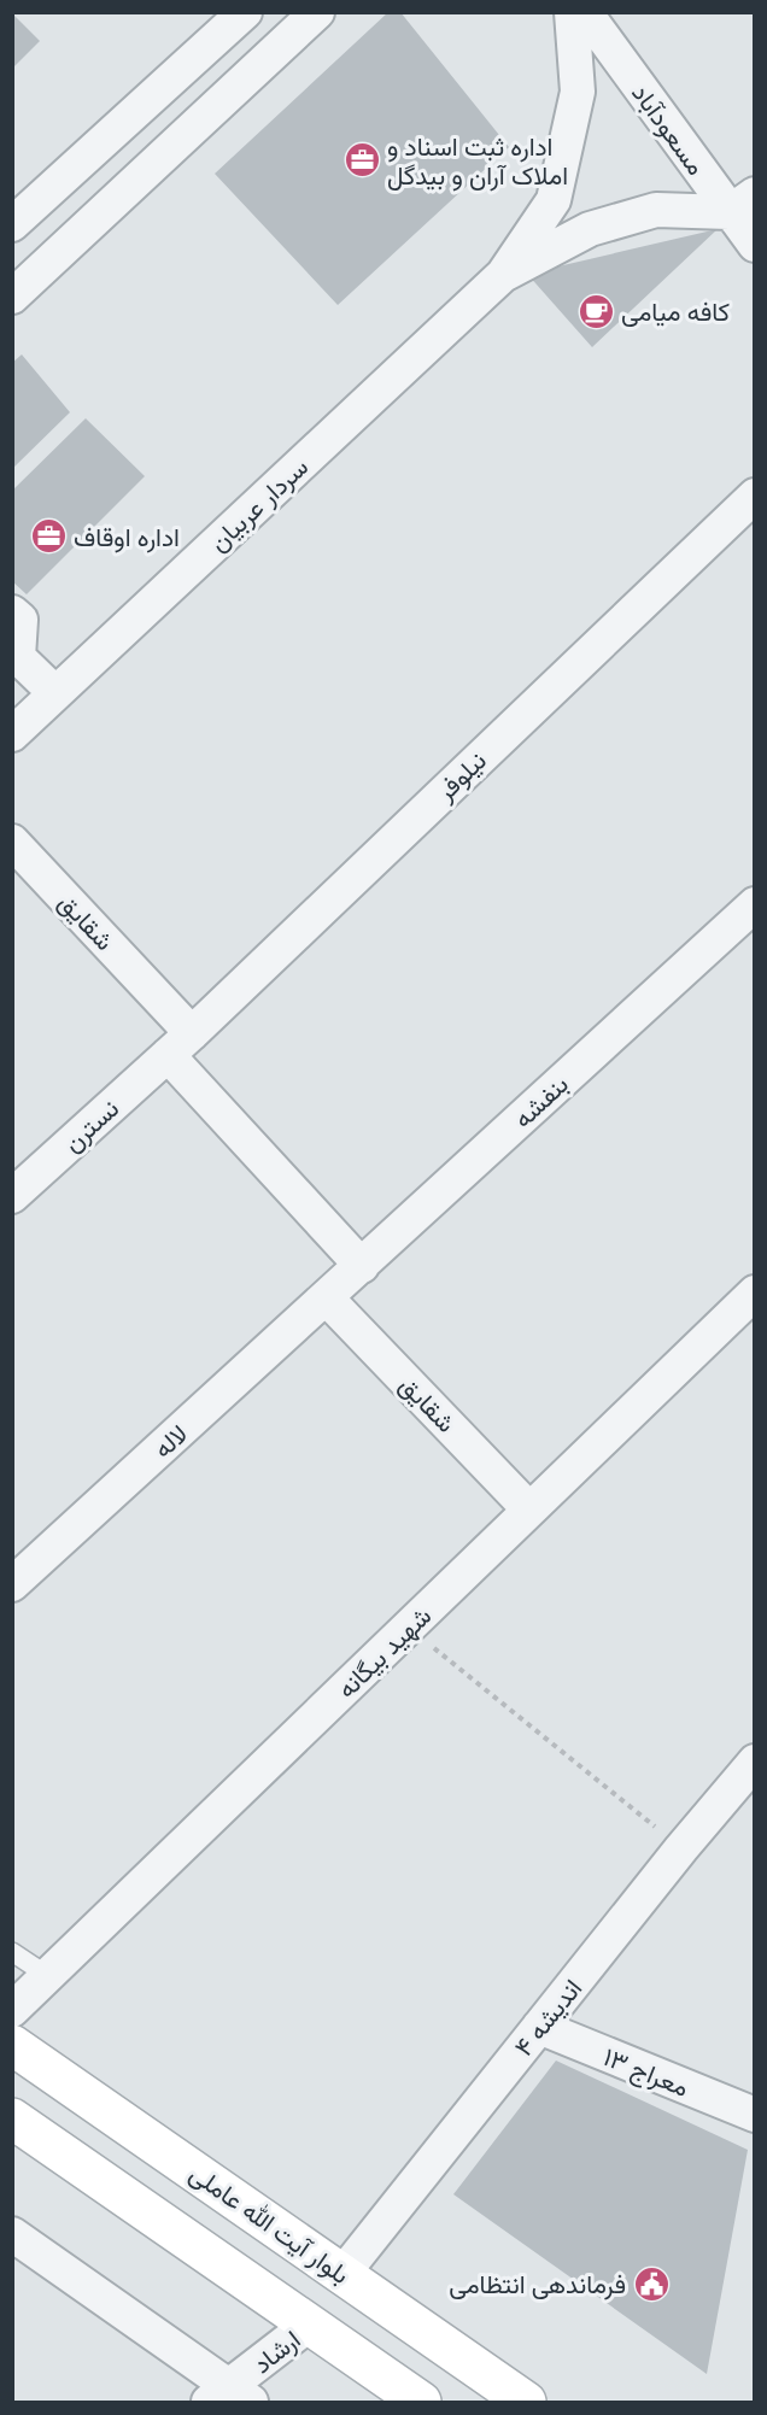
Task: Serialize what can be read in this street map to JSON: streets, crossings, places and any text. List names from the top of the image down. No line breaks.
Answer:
{"streets":{"main road":["بلوار آیت‌ الله عاملی"],"street":["مسعودآباد","سردار عربیان","نیلوفر","شقایق","بنفشه","نسترن","لاله","شهید بیگانه","اندیشه ۴","معراج ۱۳","ارشاد"]},"crossings":[["نیلوفر","شقایق"],["نیلوفر","نسترن"],["شقایق","بنفشه"],["شقایق","نسترن"],["شقایق","لاله"],["شقایق","شهید بیگانه"],["بنفشه","لاله"],["اندیشه ۴","معراج ۱۳"],["اندیشه ۴","بلوار آیت‌ الله عاملی"]],"places":{"office":["اداره ثبت اسناد و املاک آران و بیدگل","اداره اوقاف"],"cafe":["کافه میامی"],"public building":["فرماندهی انتظامی"]}}
